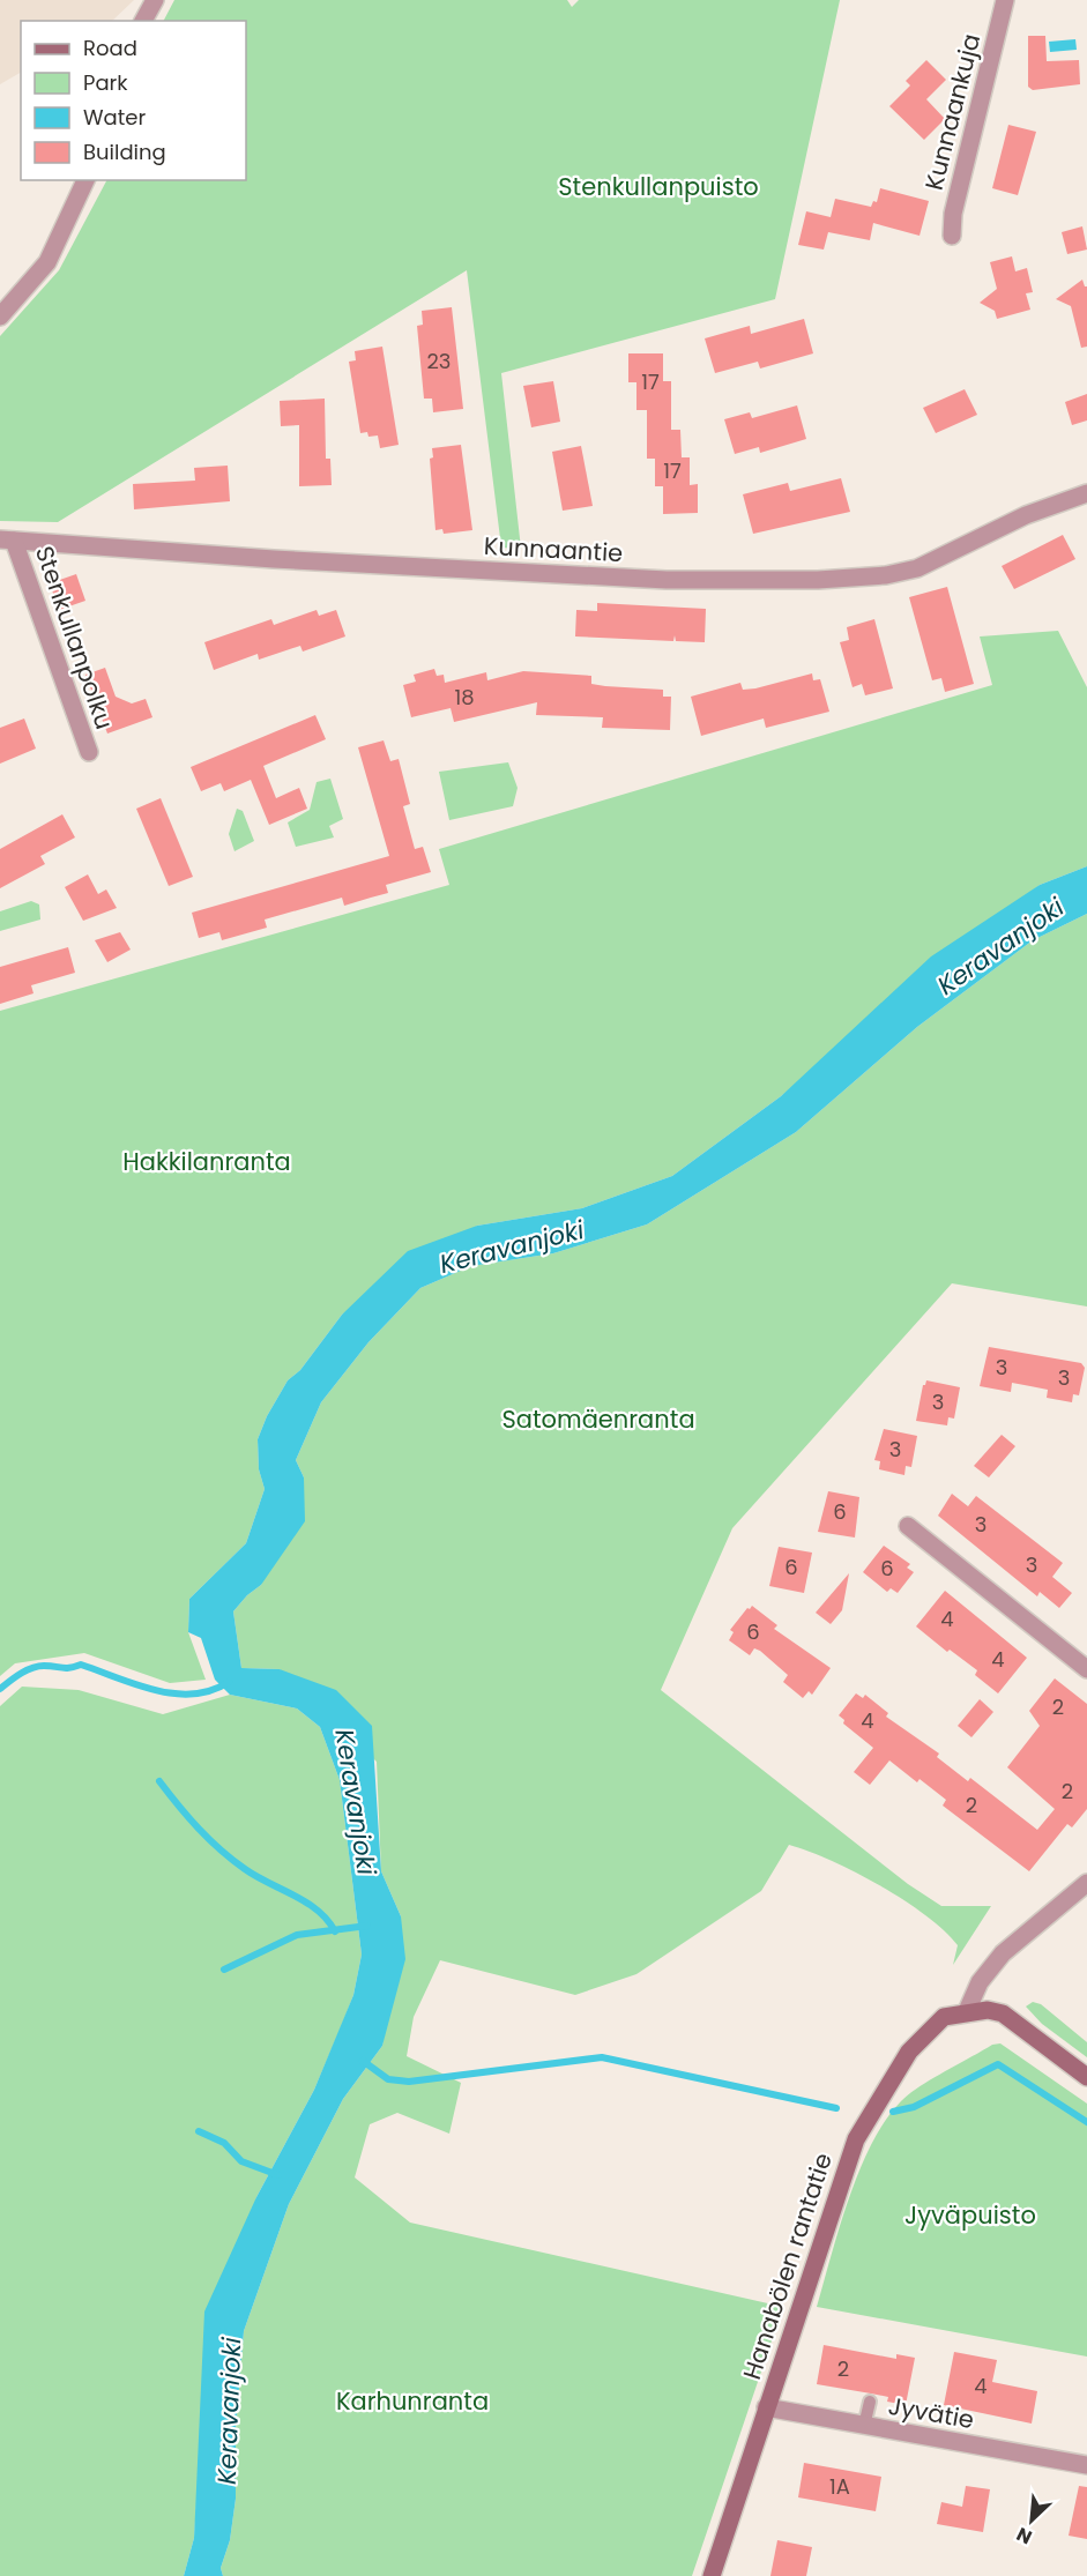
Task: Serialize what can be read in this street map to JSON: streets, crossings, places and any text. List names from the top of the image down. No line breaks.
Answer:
{"streets":{"street":["Kunnaankuja","Kunnaantie","Stenkullanpolku","Hanabölen rantatie","Jyvätie"]},"crossings":[["Kunnaantie","Stenkullanpolku"],["Hanabölen rantatie","Jyvätie"]],"water":["Keravanjoki"],"parks":["Stenkullanpuisto","Hakkilanranta","Satomäenranta","Jyväpuisto","Karhunranta"],"house_numbers":["23","17","17","18","3","3","3","3","6","3","3","6","6","4","6","4","2","4","2","2","2","4","1A"],"legend":["Road","Park","Water","Building"],"north":"bottom left"}
